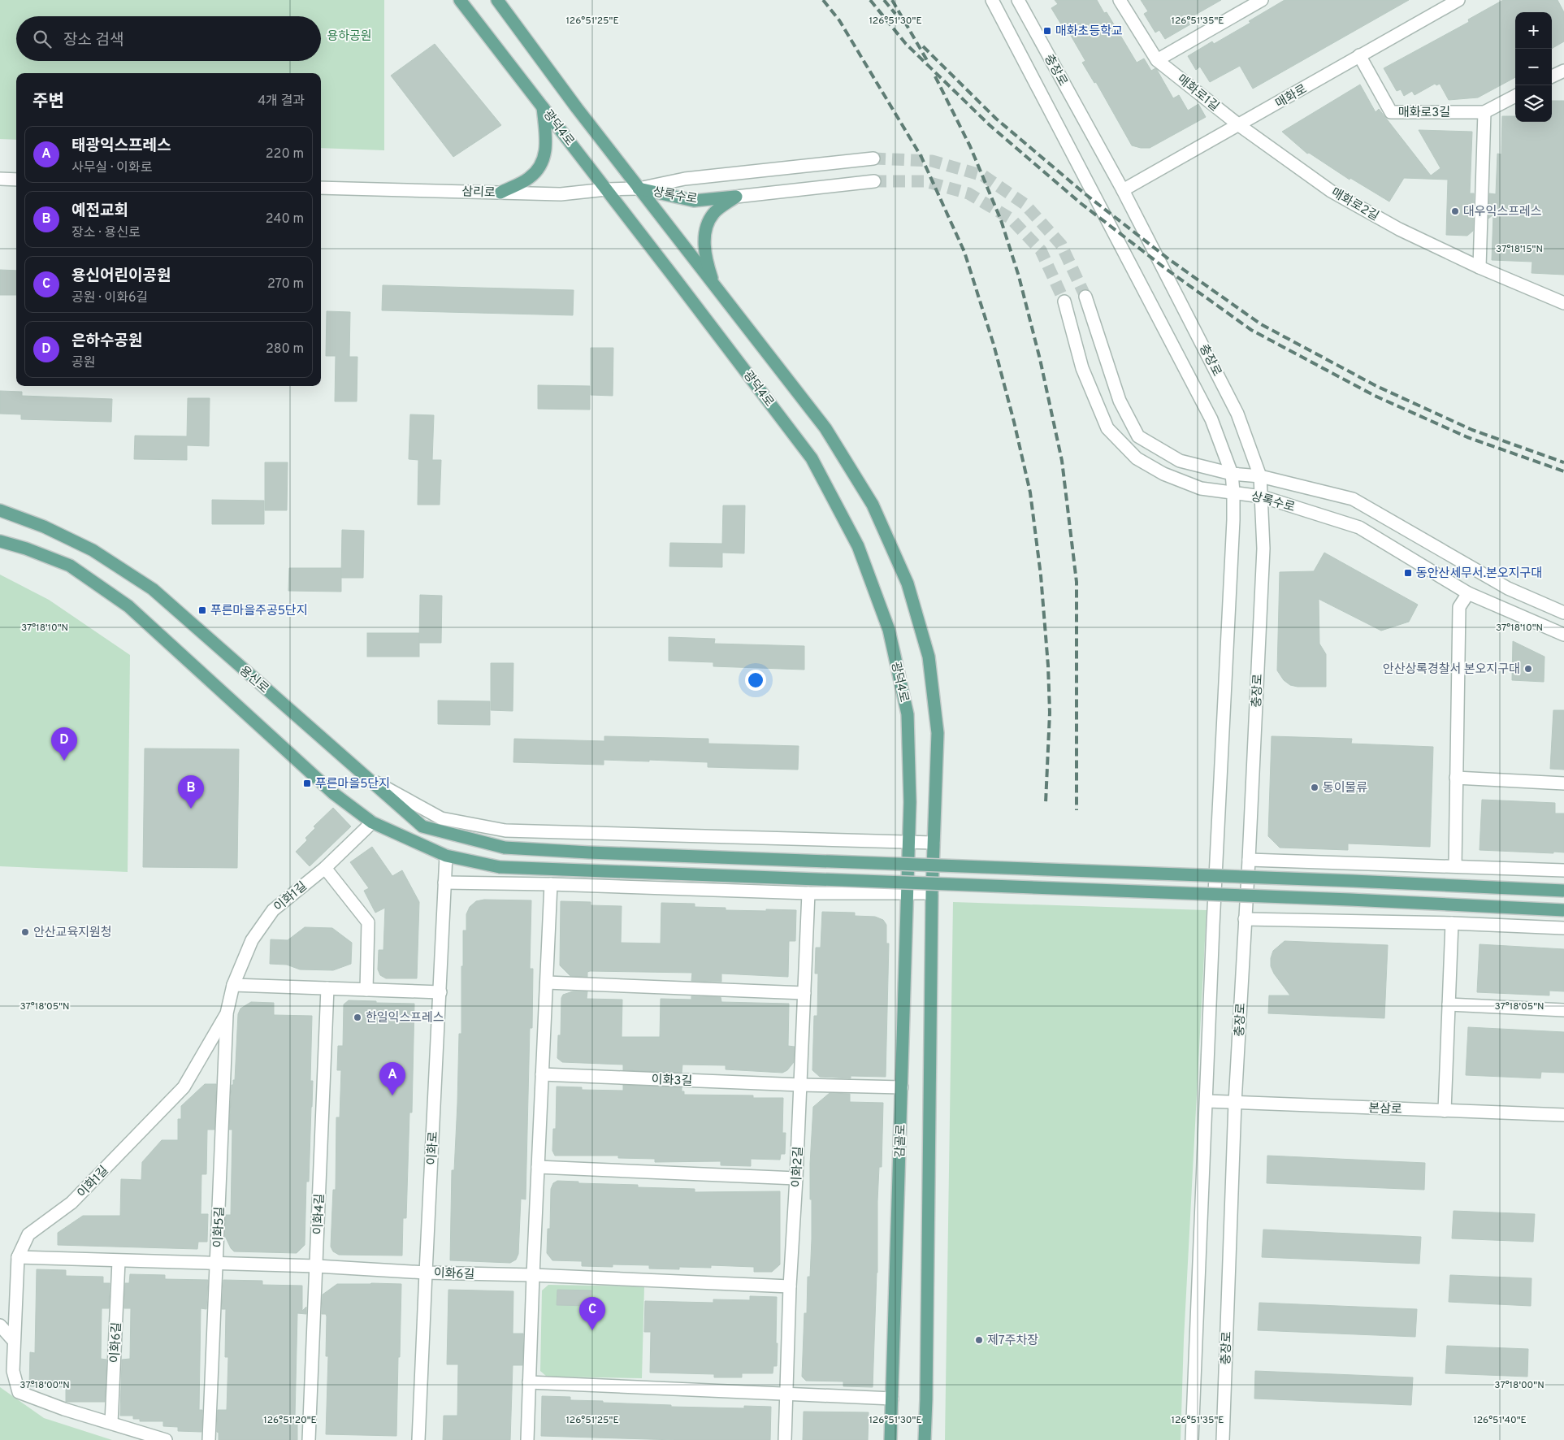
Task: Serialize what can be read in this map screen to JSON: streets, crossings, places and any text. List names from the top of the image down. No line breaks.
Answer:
{"streets":{"main road":["광덕4로","상록수로","용신로","감골로"],"street":["충장로","매화로1길","매화로","매화로3길","삼리로","매화로2길","이화1길","이화3길","본삼로","이화로","이화2길","이화4길","이화5길","이화6길"]},"crossings":[["충장로","매화로"],["충장로","상록수로"],["충장로","본삼로"],["매화로1길","매화로"],["매화로1길","매화로2길"],["매화로","매화로3길"],["매화로","매화로2길"],["광덕4로","삼리로"],["광덕4로","상록수로"],["광덕4로","감골로"],["삼리로","상록수로"],["이화1길","이화5길"],["이화1길","이화6길"],["이화3길","감골로"],["이화3길","이화2길"],["이화로","이화6길"],["이화2길","이화6길"],["이화4길","이화6길"],["이화5길","이화6길"]],"parks":["용하공원"],"places":{"transit":["매화초등학교","동안산세무서.본오지구대","푸른마을주공5단지","푸른마을5단지"],"other":["대우익스프레스","안산상록경찰서 본오지구대","동이물류","안산교육지원청","한일익스프레스","제7주차장"]},"page":{"map_buttons":["+","−"],"search":"장소 검색","heading":["주변","4개 결과"],"list":[{"mark":"A","name":"태광익스프레스","note":"사무실 · 이화로","value":"220 m"},{"mark":"B","name":"예전교회","note":"장소 · 용신로","value":"240 m"},{"mark":"C","name":"용신어린이공원","note":"공원 · 이화6길","value":"270 m"},{"mark":"D","name":"은하수공원","note":"공원","value":"280 m"}],"pins":["D","B","A","C"]},"coordinates":["126°51'25\"E","126°51'30\"E","126°51'35\"E","37°18'15\"N","37°18'10\"N","37°18'05\"N","37°18'00\"N","126°51'20\"E","126°51'40\"E"]}
